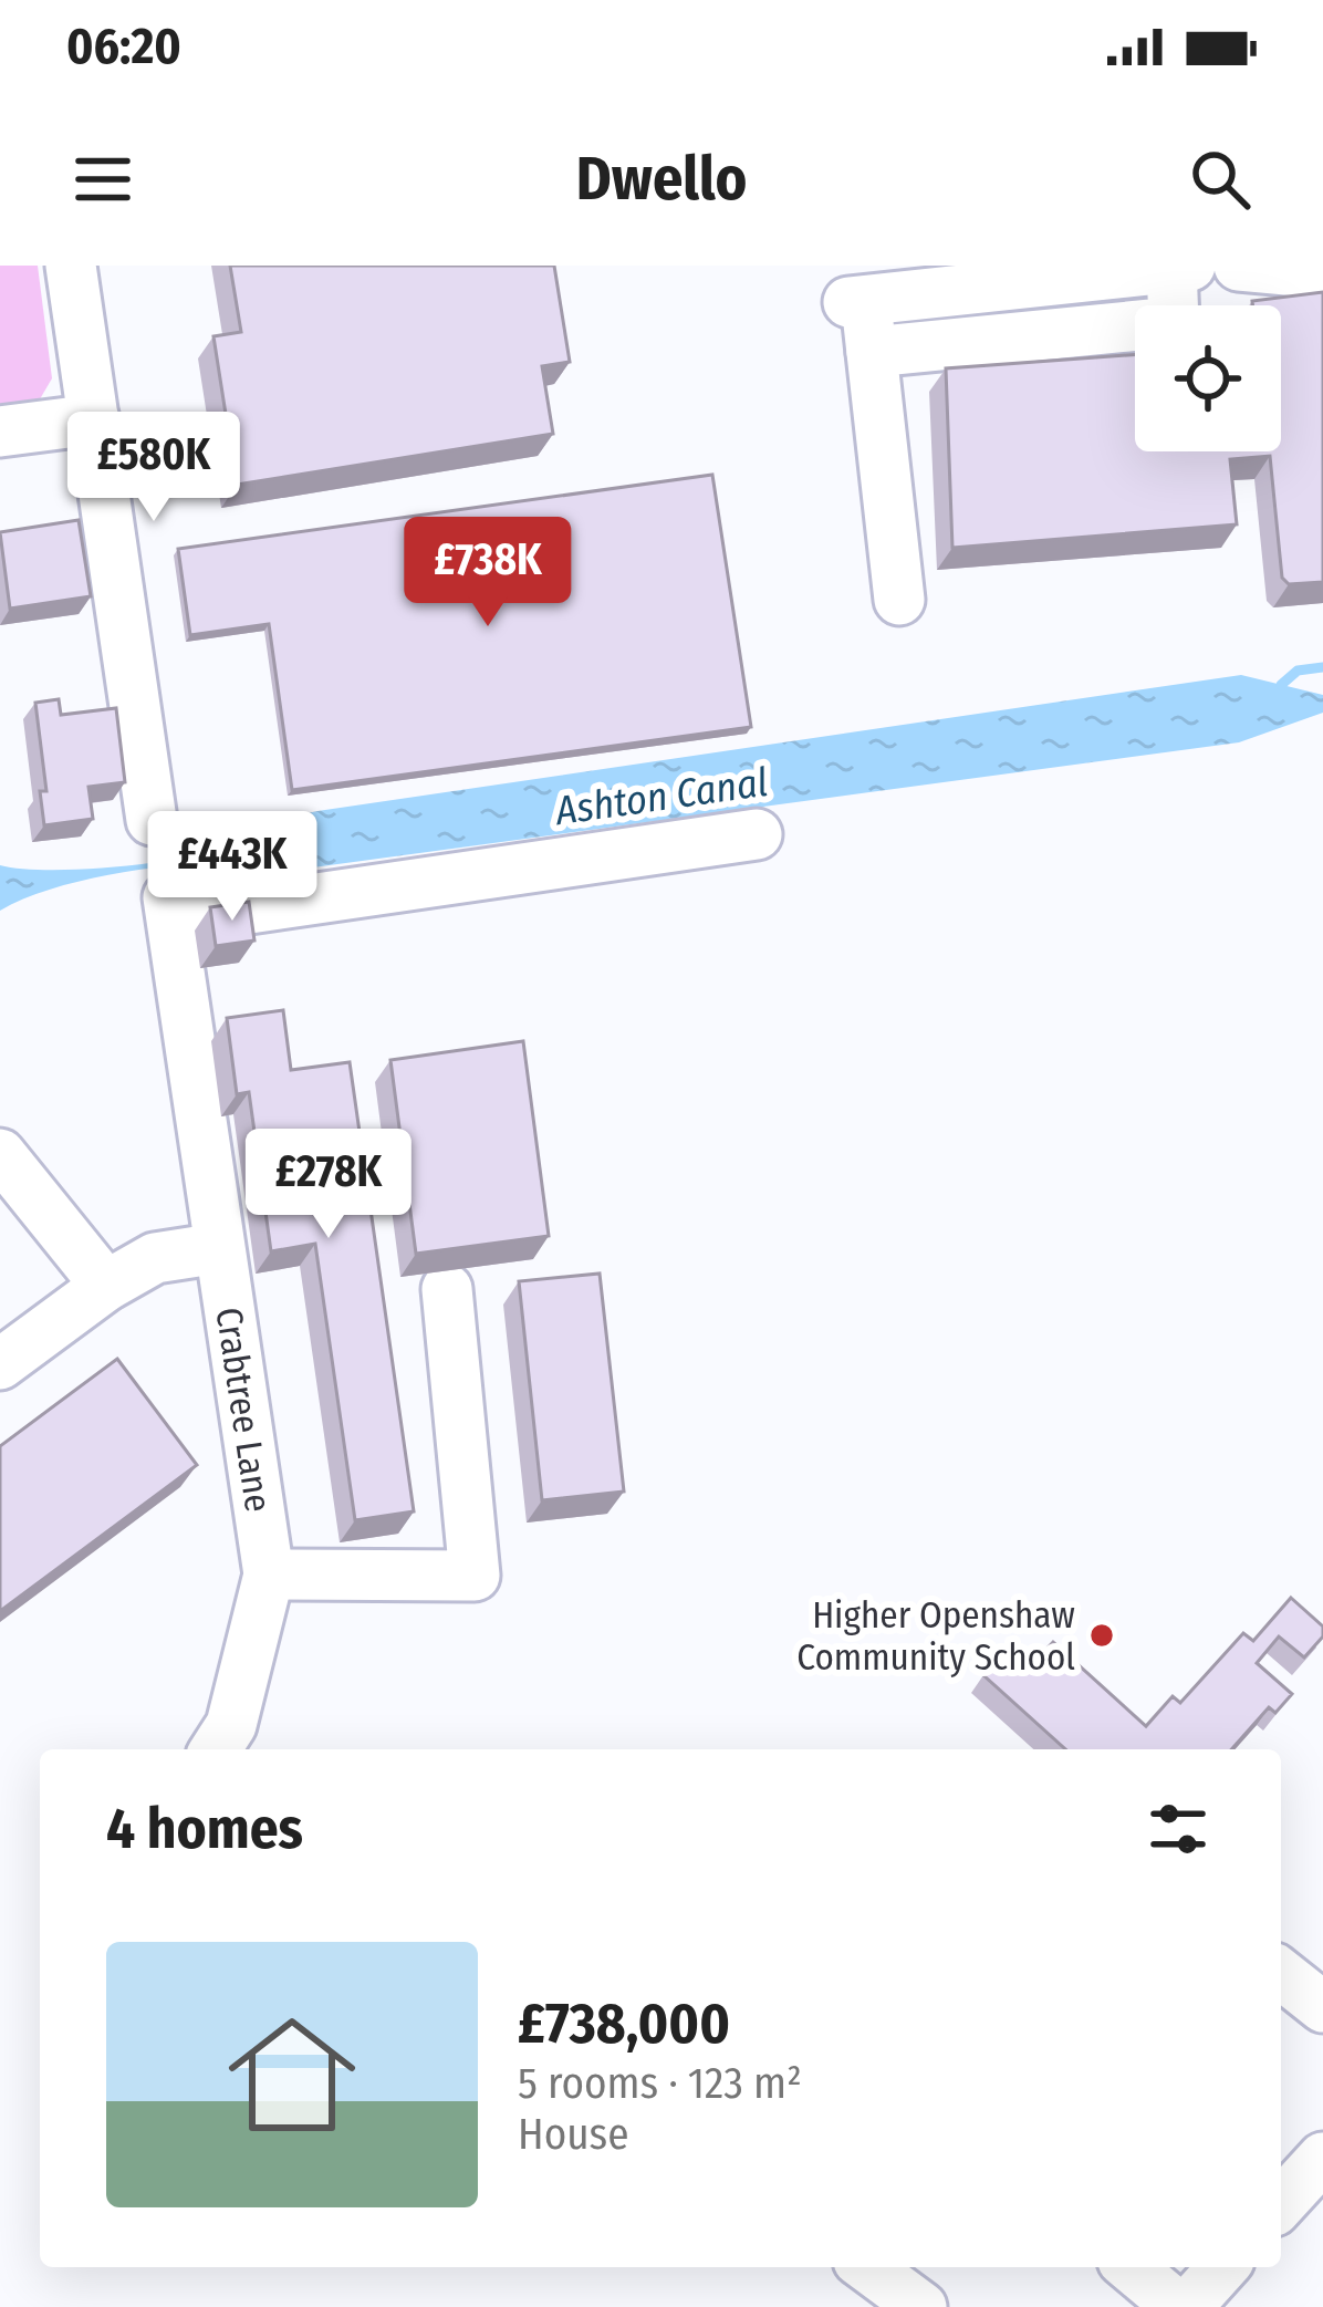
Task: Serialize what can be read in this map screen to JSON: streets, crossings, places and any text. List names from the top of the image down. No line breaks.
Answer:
{"streets":{"street":["Crabtree Lane"]},"water":["Ashton Canal"],"places":["Higher Openshaw Community School"],"page":{"status":"06:20","header":"Dwello","price":["£580K","£738K","£443K","£278K"],"heading":"4 homes","list":[{"name":"£738,000","note":"5 rooms · 123 m² · House"}]}}
